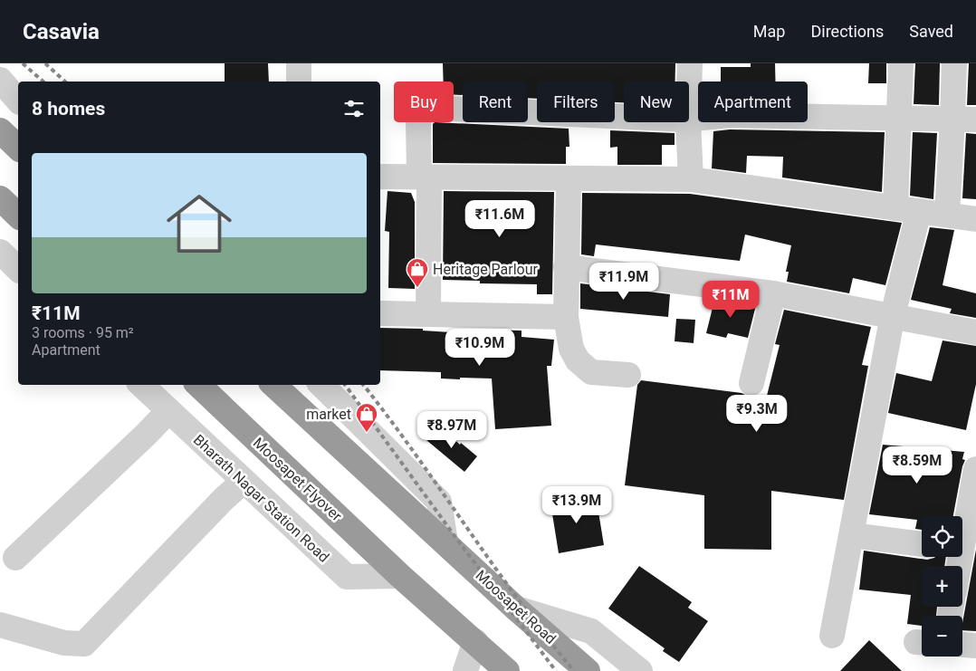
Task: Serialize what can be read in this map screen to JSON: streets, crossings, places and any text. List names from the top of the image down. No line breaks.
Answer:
{"streets":{"highway":["Moosapet Flyover","Moosapet Road"],"street":["Bharath Nagar Station Road"]},"crossings":[["Moosapet Flyover","Bharath Nagar Station Road"]],"places":{"shop":["Heritage Parlour","market"]},"page":{"header":"Casavia","nav":["Map","Directions","Saved"],"chip":["Buy","Rent","Filters","New","Apartment"],"heading":"8 homes","list":[{"name":"₹11M","note":"3 rooms · 95 m² · Apartment"}],"price":["₹11.6M","₹11.9M","₹11M","₹10.9M","₹9.3M","₹8.97M","₹8.59M","₹13.9M"],"map_buttons":["+","−"]}}
